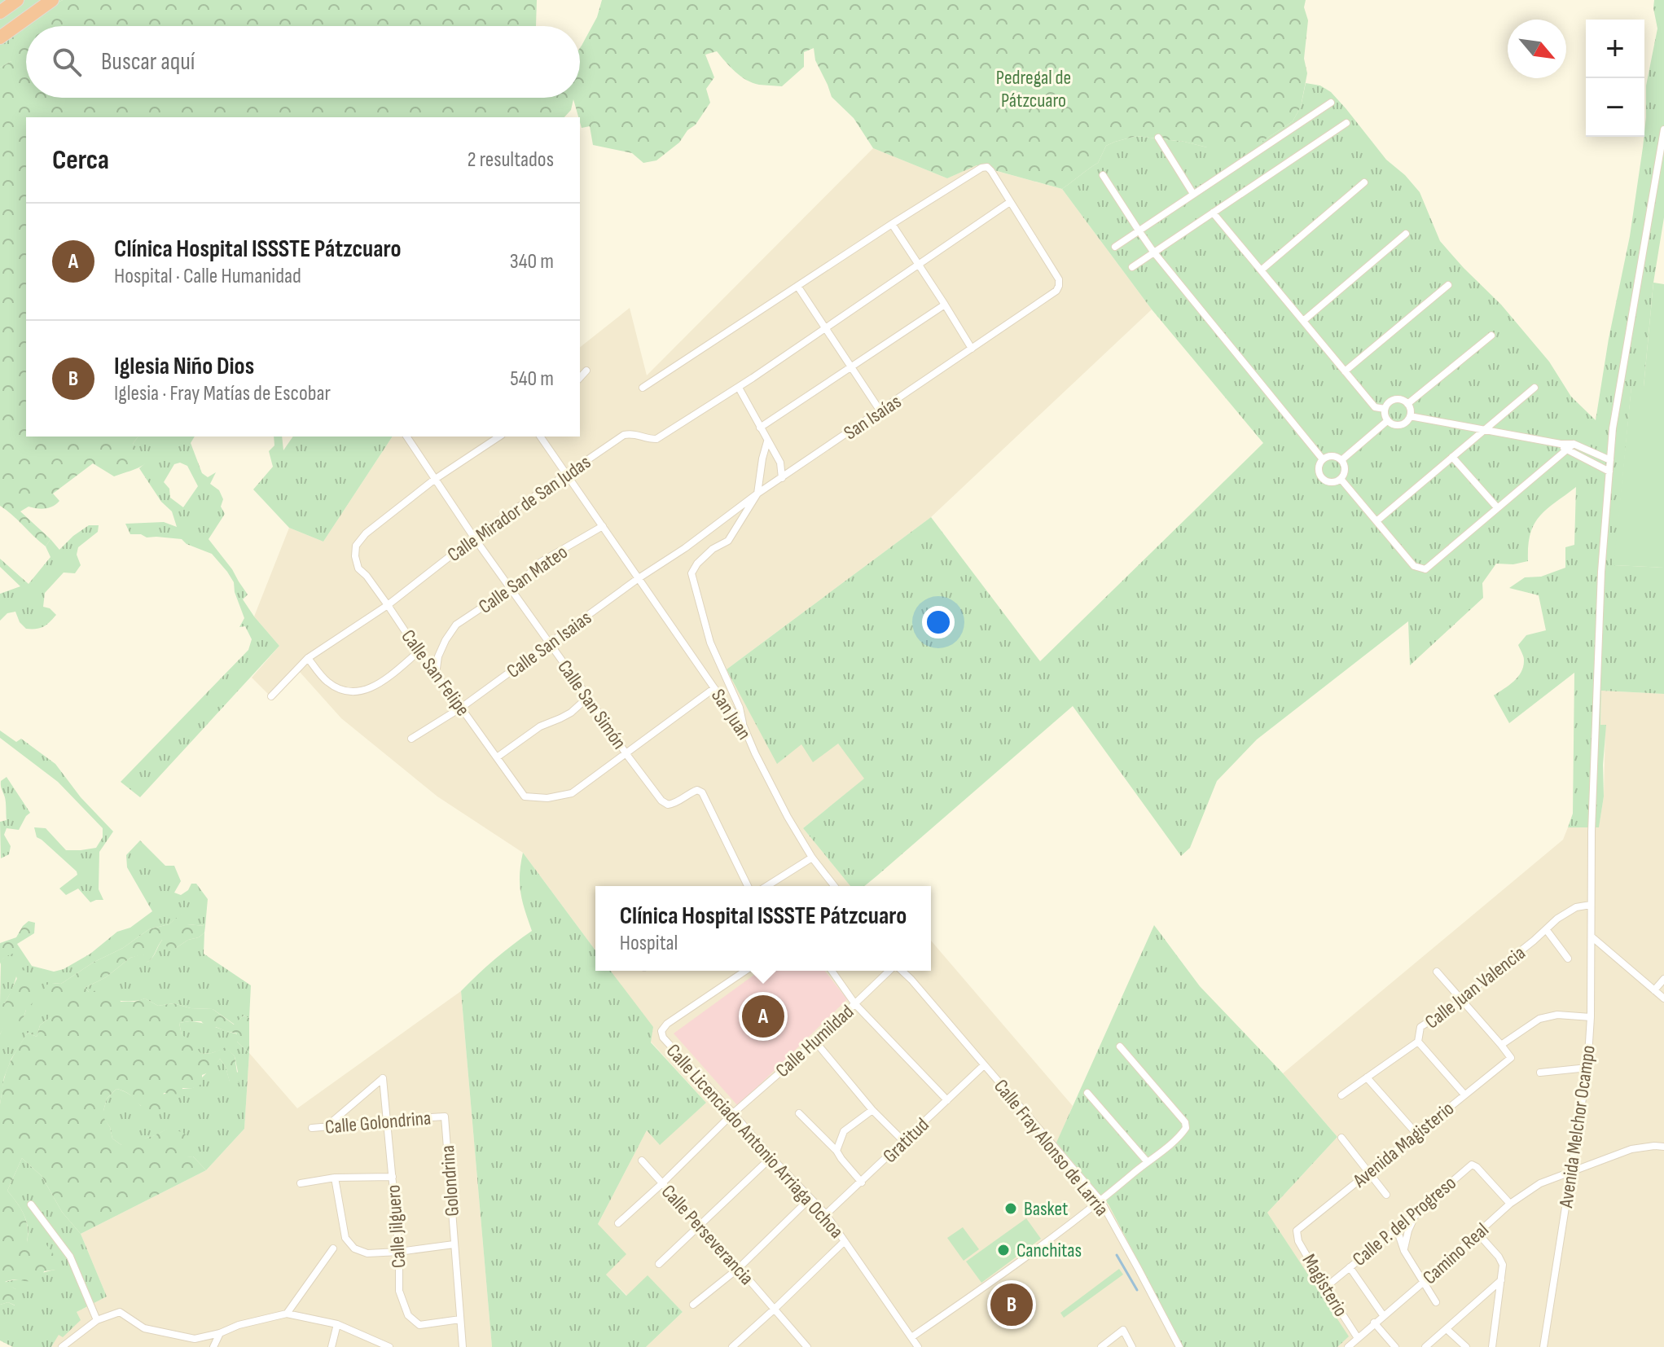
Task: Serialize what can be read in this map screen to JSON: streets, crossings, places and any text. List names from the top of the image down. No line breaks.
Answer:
{"streets":{"street":["San Isaías","Calle Mirador de San Judas","Calle San Mateo","Calle San Isaias","Calle San Felipe","Calle San Simón","San Juan","Calle Juan Valencia","Calle Humildad","Calle Golondrina","Avenida Melchor Ocampo","Gratitud","Calle Licenciado Antonio Arriaga Ochoa","Avenida Magisterio","Calle Fray Alonso de Larria","Golondrina","Calle P. del Progreso","Calle Jilguero","Calle Perseverancia","Camino Real","Magisterio"]},"crossings":[["San Isaías","Calle San Isaias"],["Calle Mirador de San Judas","Calle San Felipe"],["Calle Mirador de San Judas","Calle San Simón"],["Calle Mirador de San Judas","San Juan"],["Calle San Mateo","Calle San Felipe"],["Calle San Mateo","Calle San Simón"],["Calle San Mateo","San Juan"],["Calle San Isaias","Calle San Felipe"],["Calle San Isaias","Calle San Simón"],["Calle San Isaias","San Juan"],["Calle San Felipe","Calle San Simón"],["Calle Juan Valencia","Avenida Melchor Ocampo"],["Calle Humildad","Calle Licenciado Antonio Arriaga Ochoa"],["Calle Humildad","Calle Perseverancia"],["Calle Golondrina","Golondrina"],["Calle Golondrina","Calle Jilguero"],["Avenida Melchor Ocampo","Camino Real"],["Gratitud","Calle Licenciado Antonio Arriaga Ochoa"],["Gratitud","Calle Fray Alonso de Larria"],["Avenida Magisterio","Magisterio"],["Golondrina","Calle Jilguero"],["Calle P. del Progreso","Camino Real"],["Calle P. del Progreso","Magisterio"],["Camino Real","Magisterio"]],"parks":["Pedregal de Pátzcuaro"],"places":["Basket","Canchitas"],"north":"bottom right","page":{"map_buttons":["+","−"],"search":"Buscar aquí","heading":["Cerca","2 resultados"],"list":[{"mark":"A","name":"Clínica Hospital ISSSTE Pátzcuaro","note":"Hospital · Calle Humanidad","value":"340 m"},{"mark":"B","name":"Iglesia Niño Dios","note":"Iglesia · Fray Matías de Escobar","value":"540 m"}],"popup":["Clínica Hospital ISSSTE Pátzcuaro","Hospital"],"pins":["A","B"]}}
